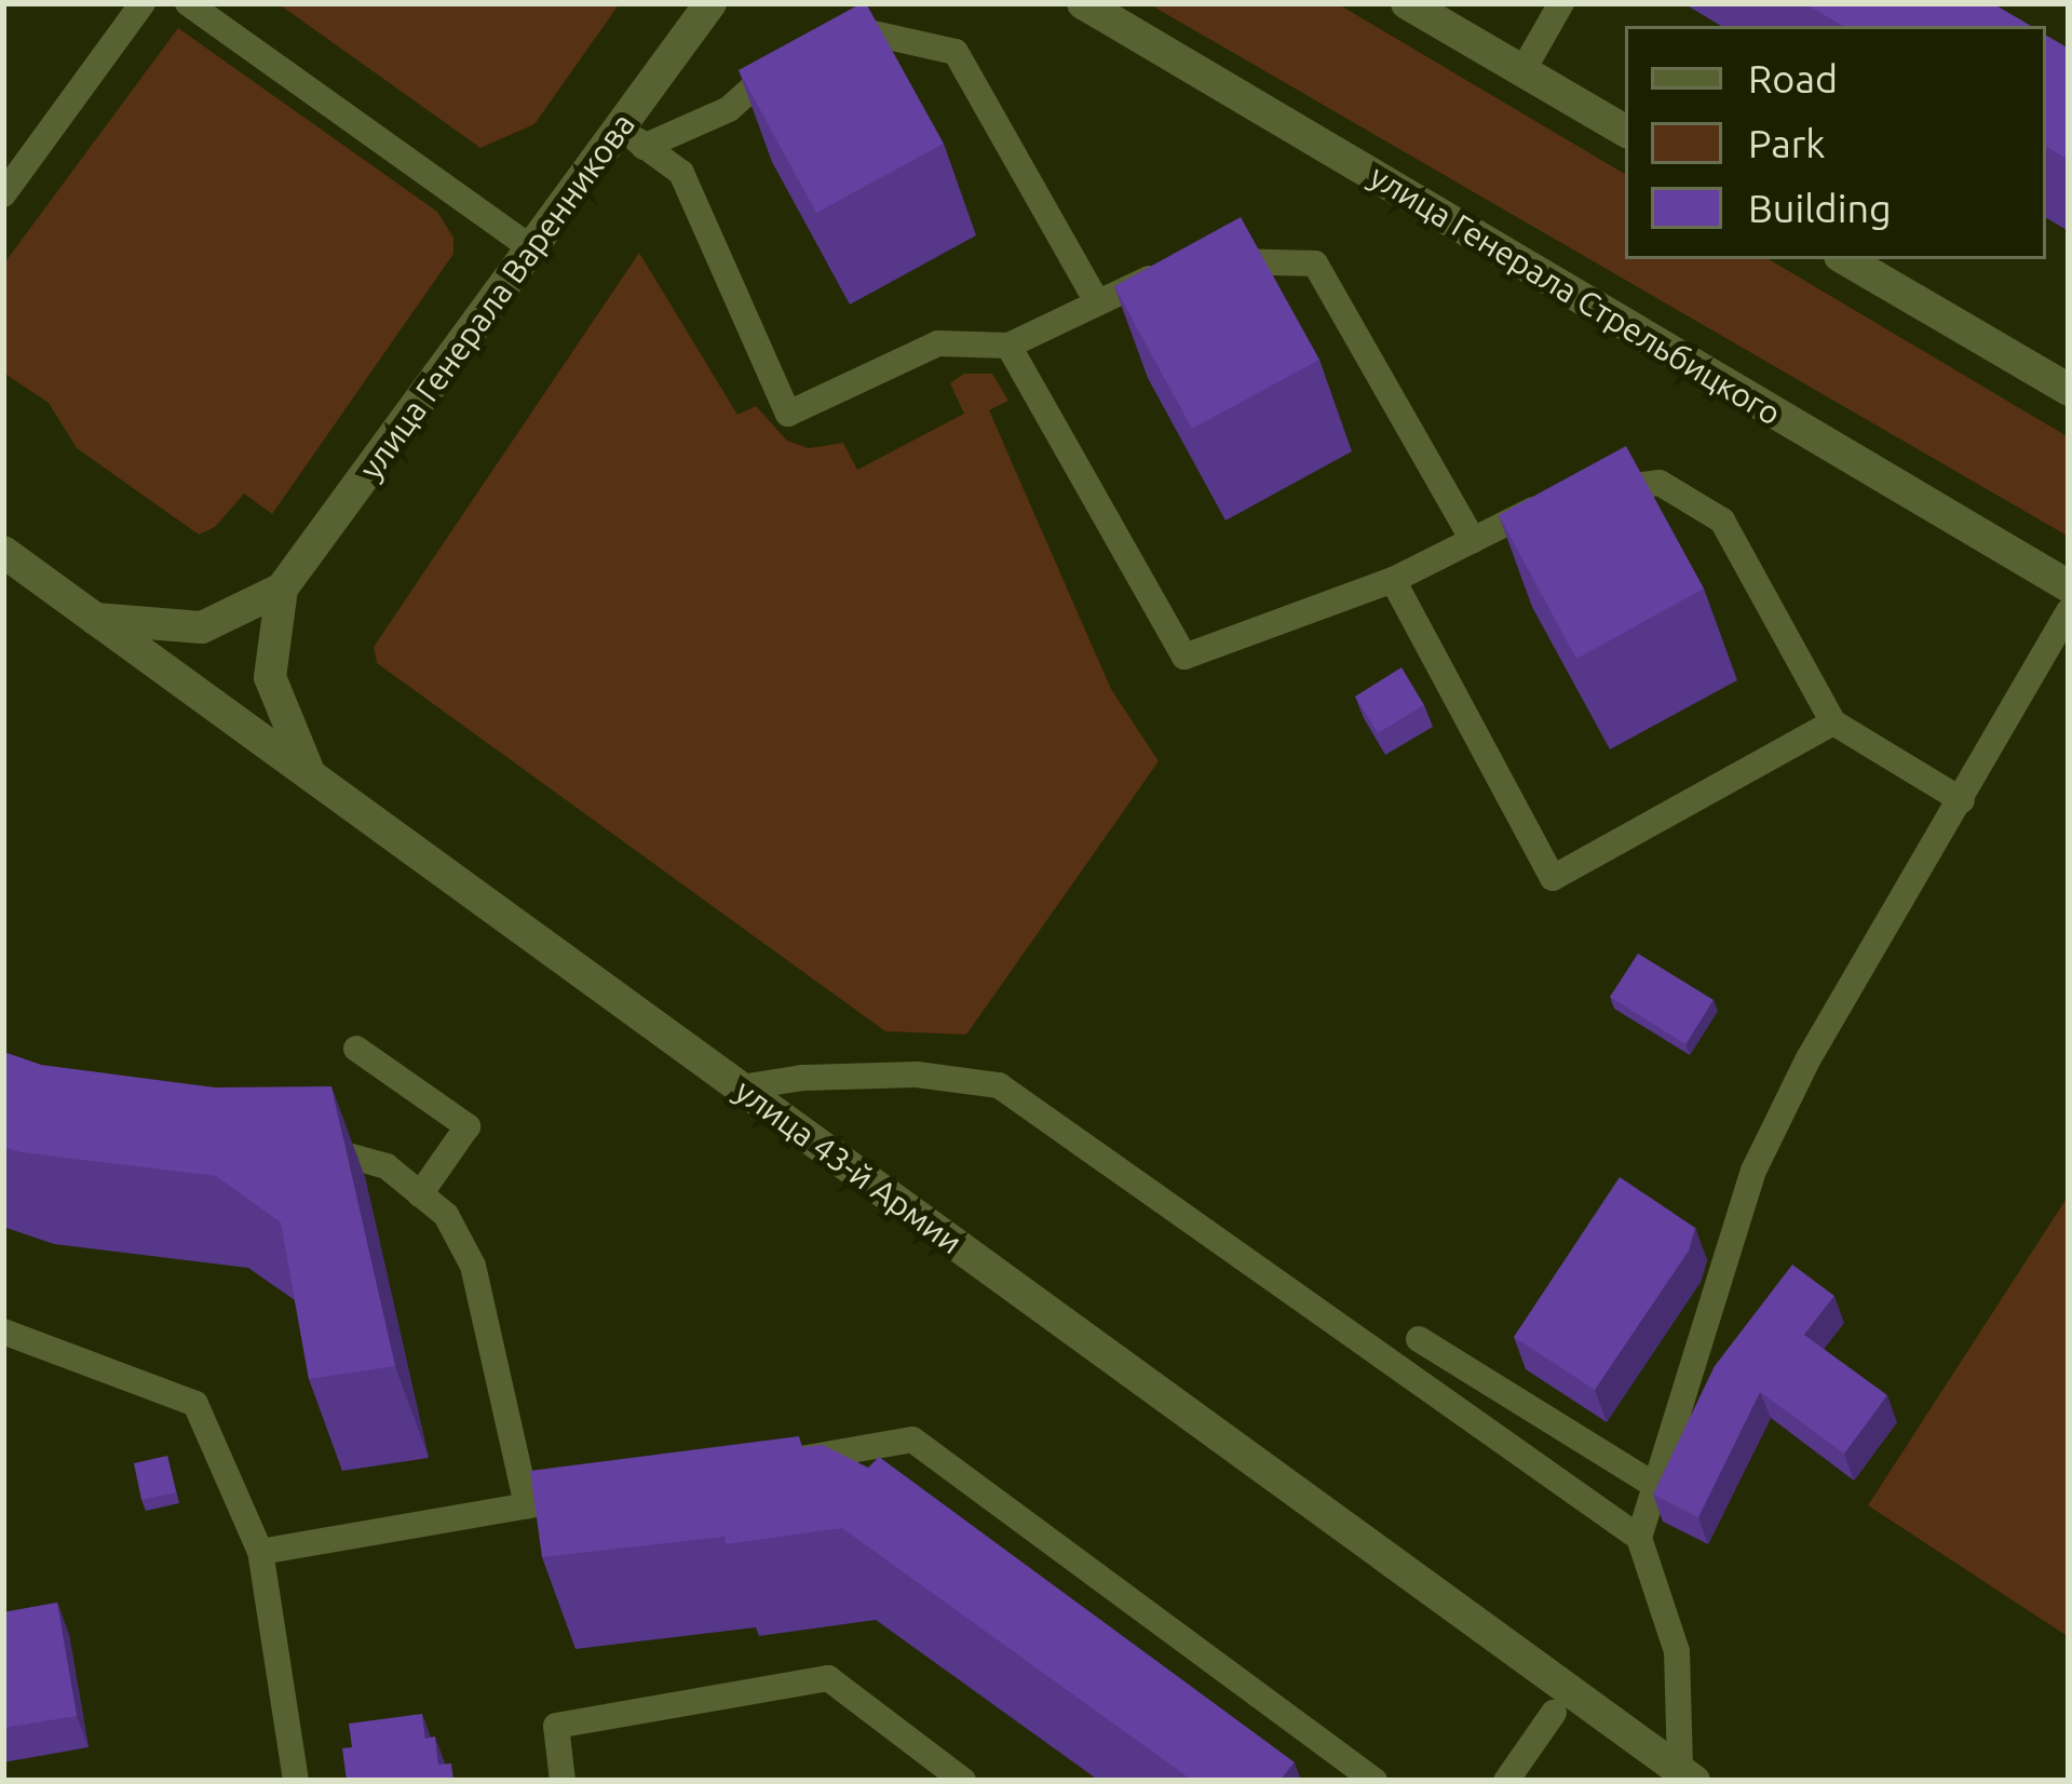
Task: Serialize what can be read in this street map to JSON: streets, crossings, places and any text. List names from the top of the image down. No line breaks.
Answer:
{"streets":{"street":["улица Генерала Стрельбицкого","улица Генерала Варенникова","улица 43-й Армии"]},"crossings":[["улица Генерала Варенникова","улица 43-й Армии"]],"legend":["Road","Park","Building"]}
